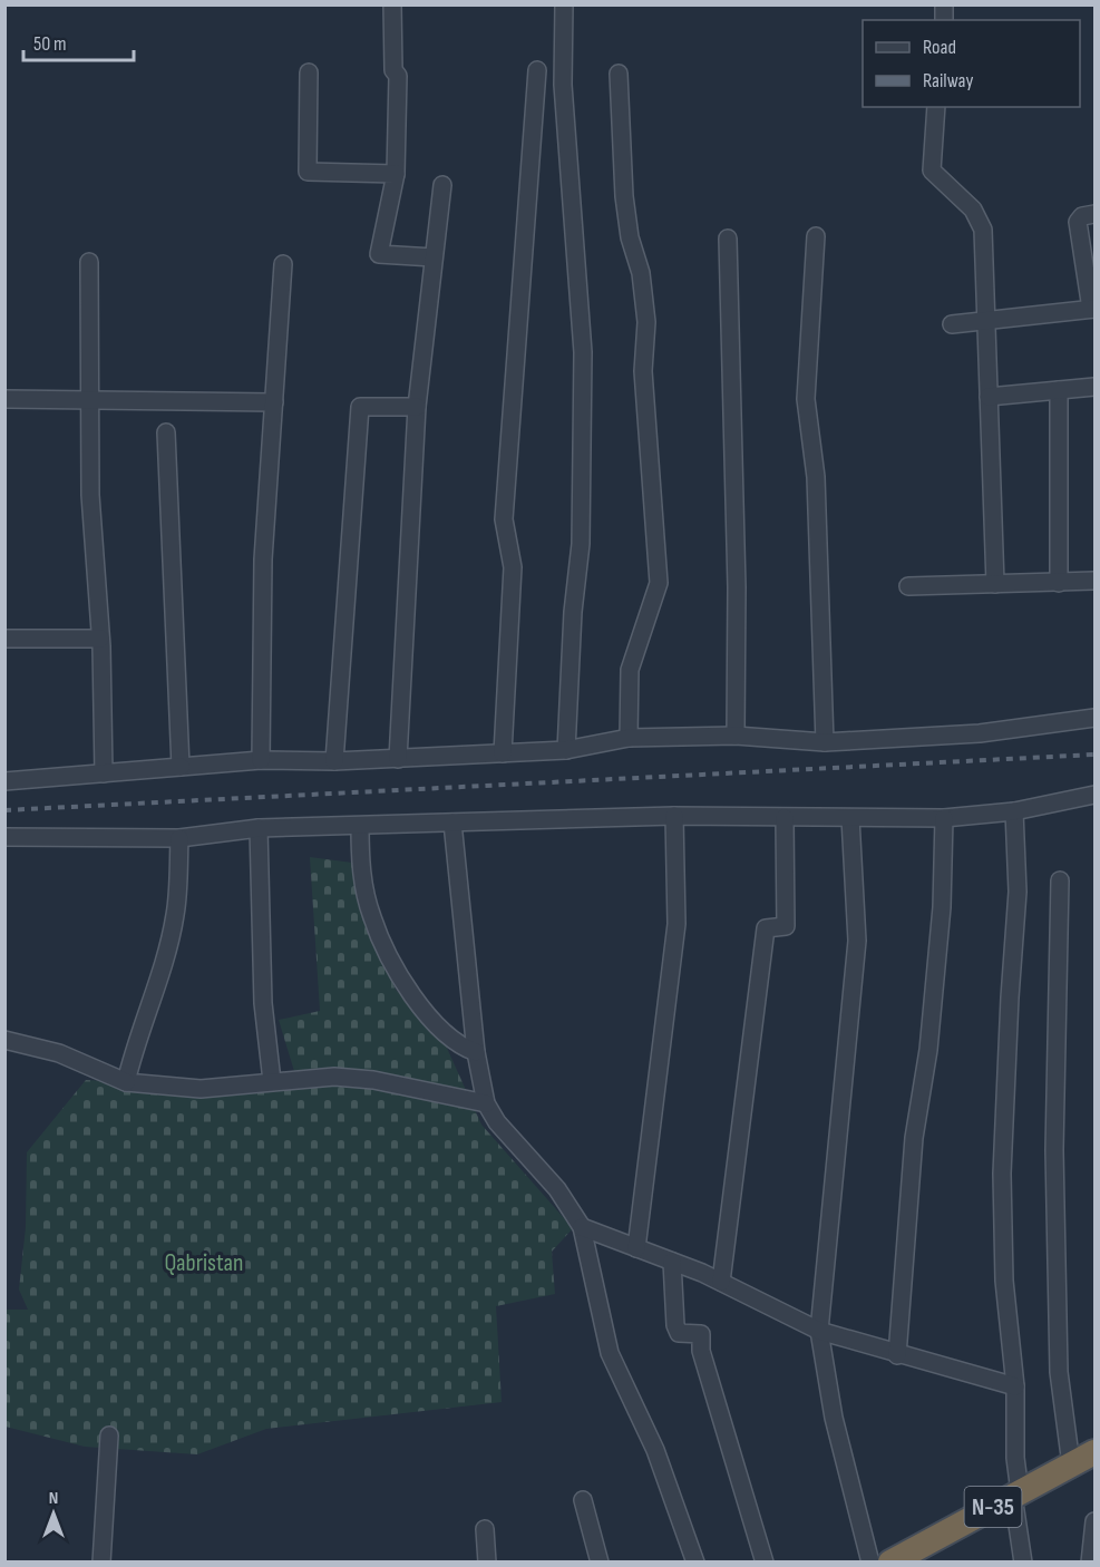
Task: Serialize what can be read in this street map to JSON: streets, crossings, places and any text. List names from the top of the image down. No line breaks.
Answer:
{"streets":{"highway":["N-35"]},"parks":["Qabristan"],"legend":["Road","Railway"],"scale_bar":"50 m","north":"top"}
